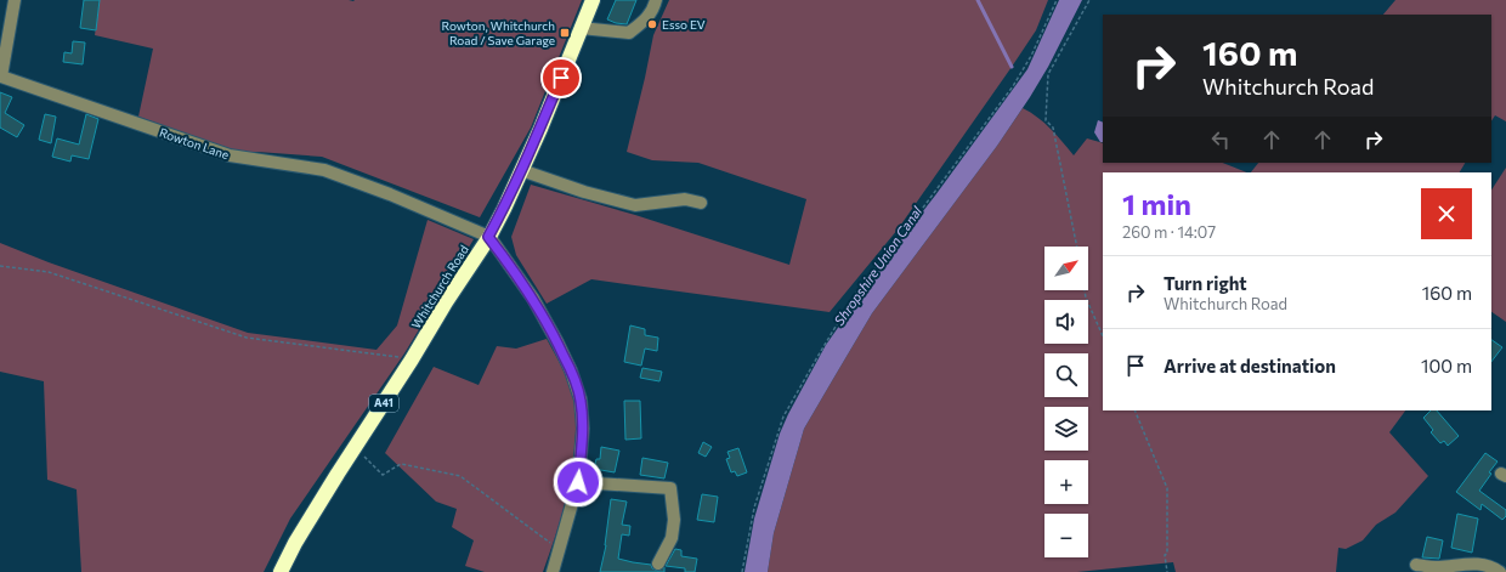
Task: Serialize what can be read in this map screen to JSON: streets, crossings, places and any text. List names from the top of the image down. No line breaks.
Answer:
{"streets":{"highway":["Whitchurch Road","A41"],"street":["Rowton Lane"]},"crossings":[["Rowton Lane","Whitchurch Road"]],"water":["Shropshire Union Canal"],"places":{"other":["Esso EV"],"transit":["Rowton, Whitchurch Road / Save Garage"]},"north":"top right","page":{"turn":["160 m","Whitchurch Road"],"heading":["1 min","260 m · 14:07"],"map_buttons":["+","−"],"list":[{"name":"Turn right","note":"Whitchurch Road","value":"160 m"},{"name":"Arrive at destination","value":"100 m"}]}}
